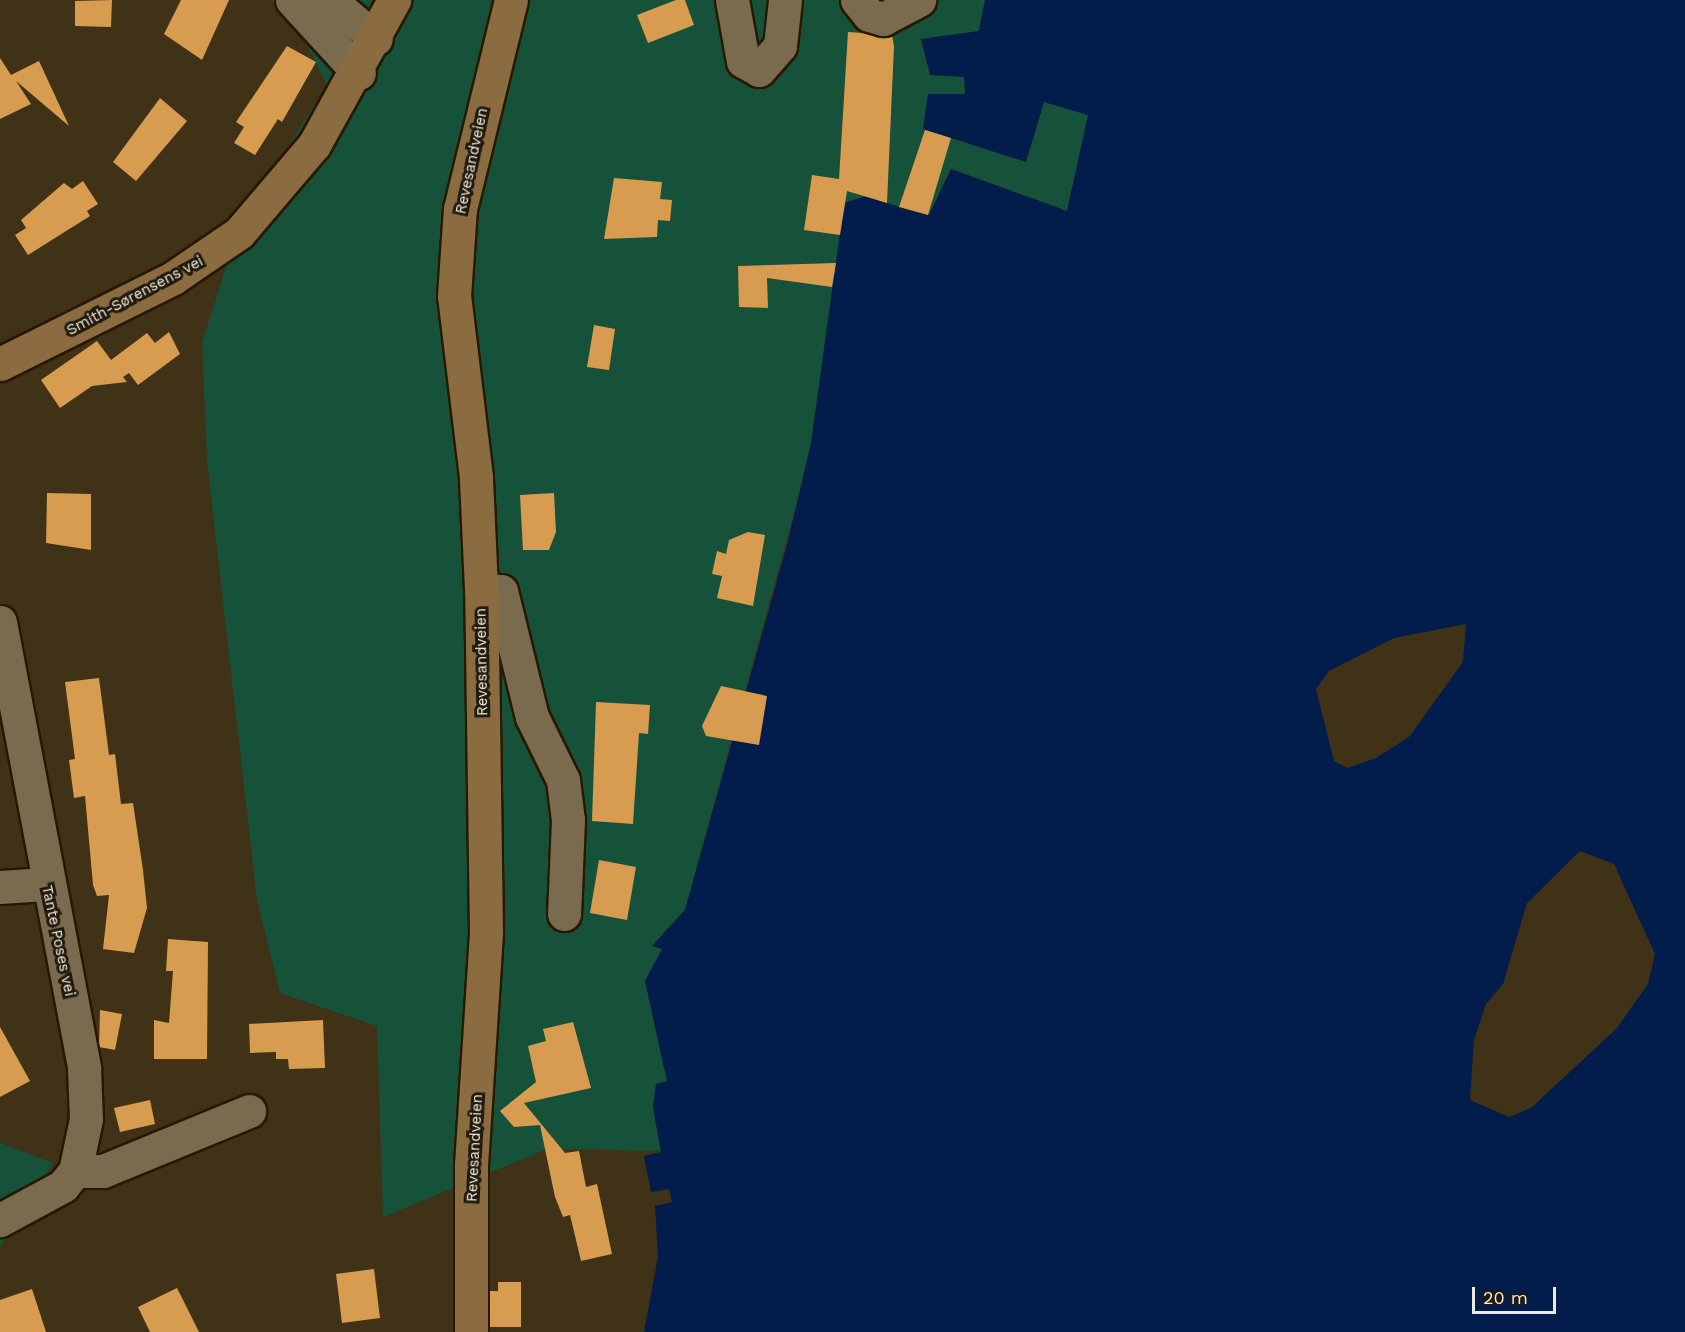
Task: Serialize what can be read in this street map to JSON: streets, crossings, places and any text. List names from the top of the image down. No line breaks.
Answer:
{"streets":{"main road":["Revesandveien","Smith-Sørensens vei"],"street":["Tante Poses vei"]},"scale_bar":"20 m"}
